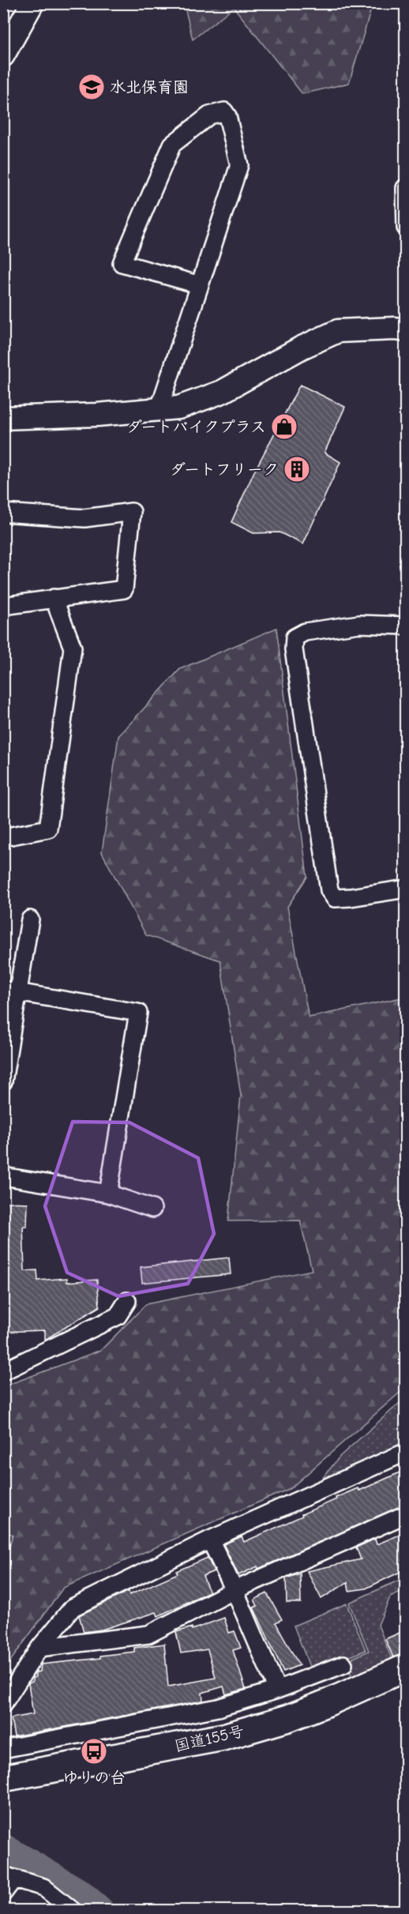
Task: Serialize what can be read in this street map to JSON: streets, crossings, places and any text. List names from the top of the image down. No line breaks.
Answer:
{"streets":{"highway":["国道155号"]},"places":{"school or university":["水北保育園"],"shop":["ダートバイクプラス"],"building":["ダートフリーク"],"bus stop":["ゆりの台"]}}
